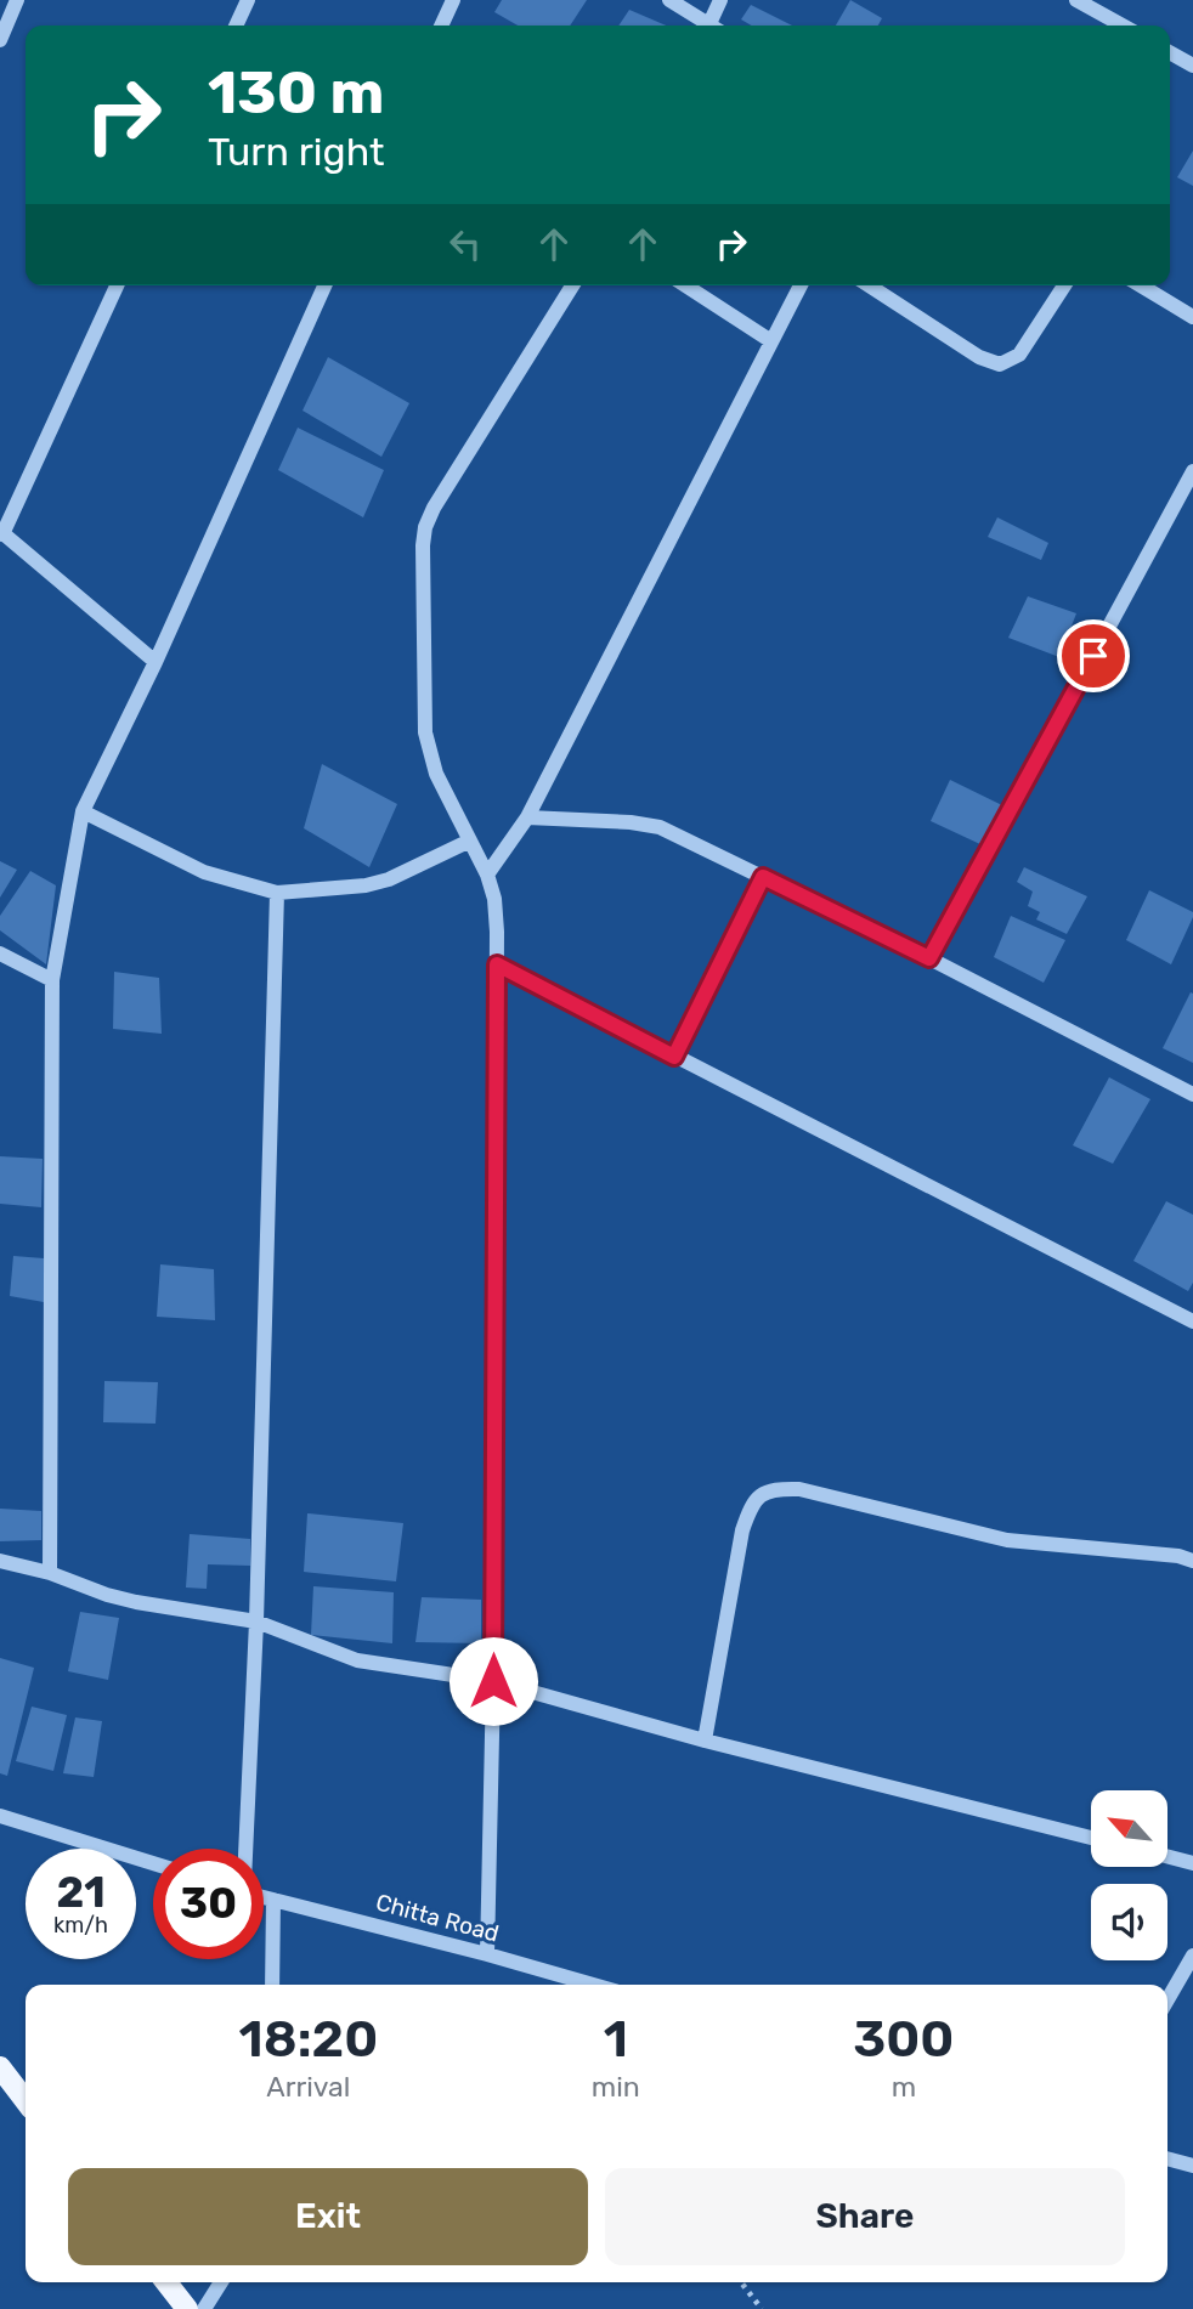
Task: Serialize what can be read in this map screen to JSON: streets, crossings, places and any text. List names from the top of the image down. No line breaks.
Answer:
{"streets":{"street":["Chitta Road"]},"north":"top left","page":{"turn":["130 m","Turn right"],"speed":"21 km/h","limit":"30","eta":["18:20","Arrival","1","min","300","m"],"buttons":["Exit","Share"]}}
